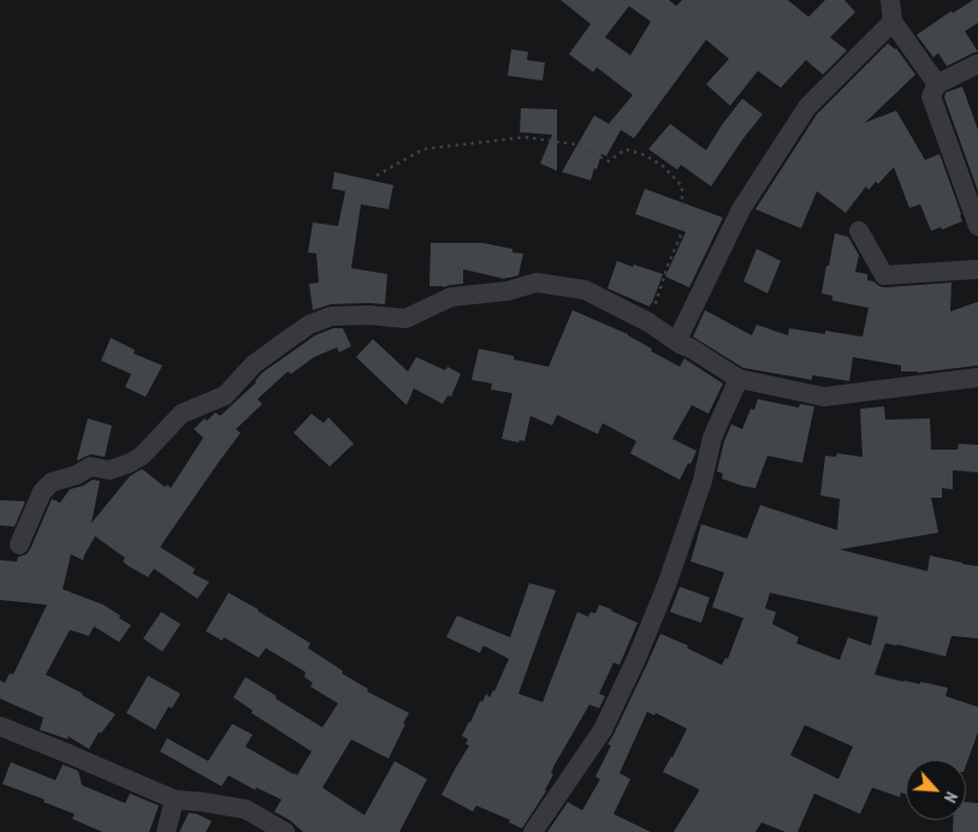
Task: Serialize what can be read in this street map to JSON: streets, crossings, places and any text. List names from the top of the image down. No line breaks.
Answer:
{"north":"bottom right"}
